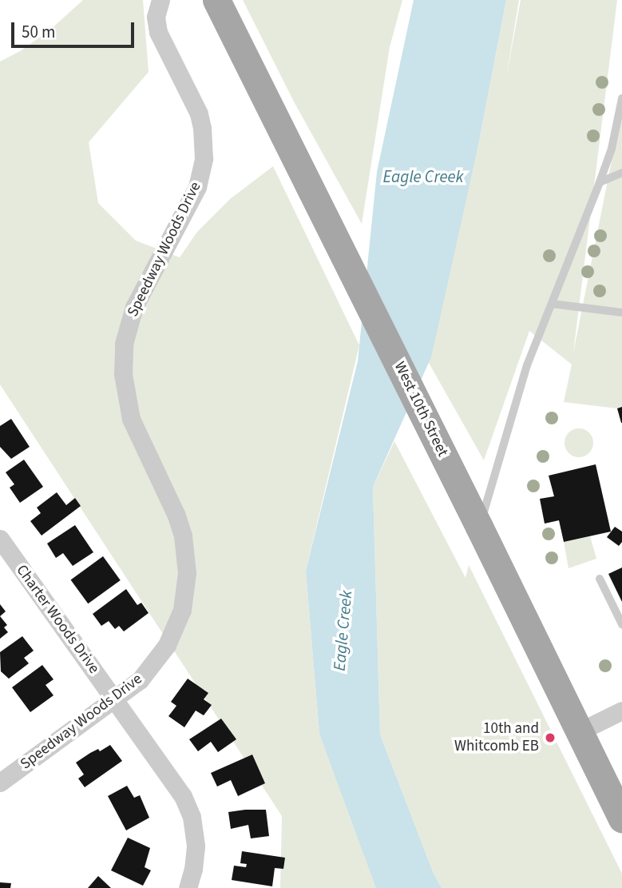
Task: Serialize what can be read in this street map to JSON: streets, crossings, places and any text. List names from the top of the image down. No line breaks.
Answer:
{"streets":{"main road":["West 10th Street"],"street":["Speedway Woods Drive","Charter Woods Drive"]},"crossings":[["Speedway Woods Drive","Charter Woods Drive"]],"water":["Eagle Creek"],"places":["10th and Whitcomb EB"],"scale_bar":"50 m"}
